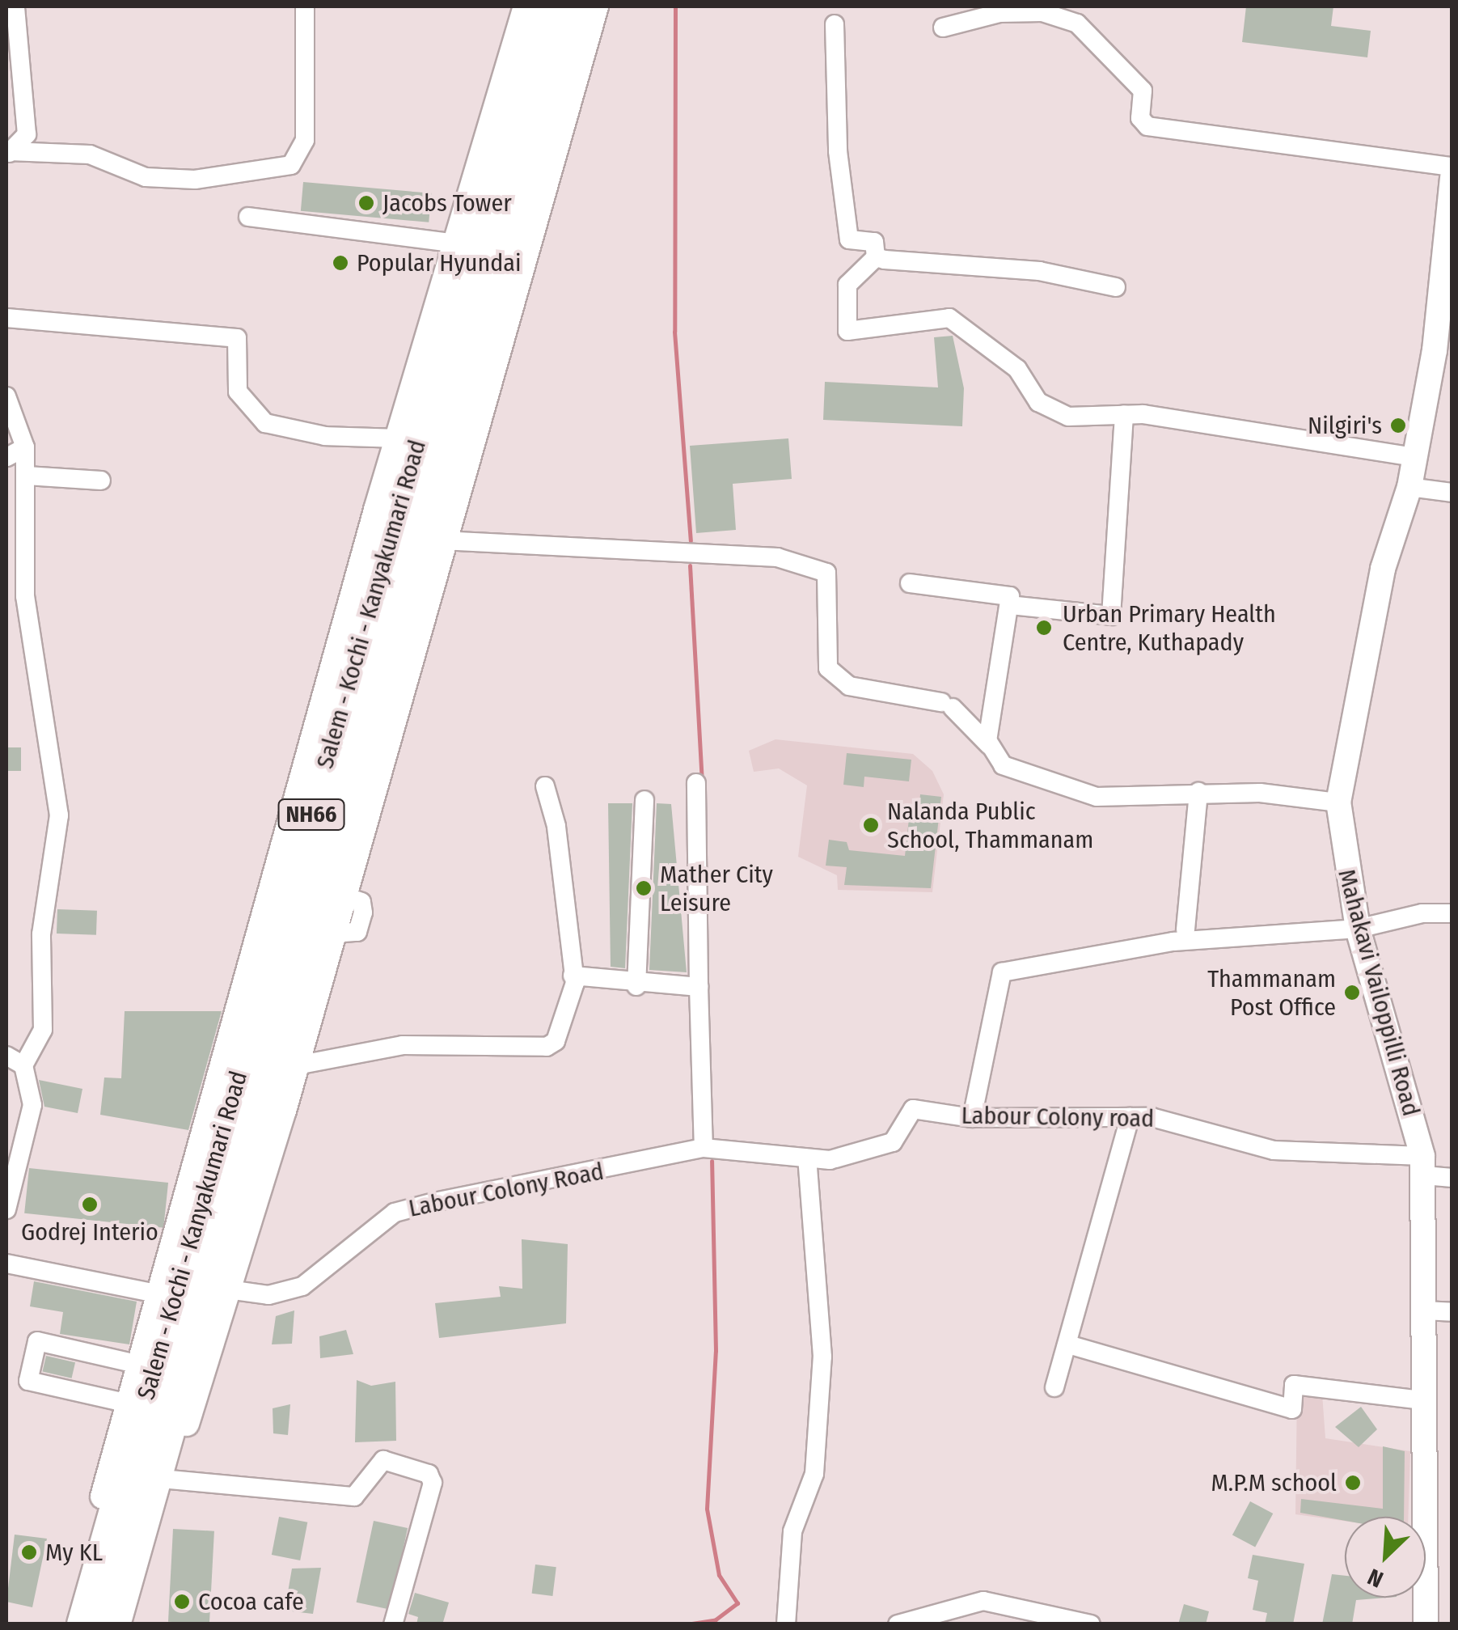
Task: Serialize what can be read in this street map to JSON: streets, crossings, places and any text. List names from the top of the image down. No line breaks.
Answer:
{"streets":{"highway":["Salem - Kochi - Kanyakumari Road","NH66"],"street":["Mahakavi Vailoppilli Road","Labour Colony road","Labour Colony Road"]},"crossings":[["Mahakavi Vailoppilli Road","Labour Colony road"],["Labour Colony road","Labour Colony Road"]],"places":["Jacobs Tower","Popular Hyundai","Nilgiri's","Urban Primary Health Centre, Kuthapady","Nalanda Public School, Thammanam","Mather City Leisure","Thammanam Post Office","Godrej Interio","M.P.M school","My KL","Cocoa cafe"],"north":"bottom left"}
